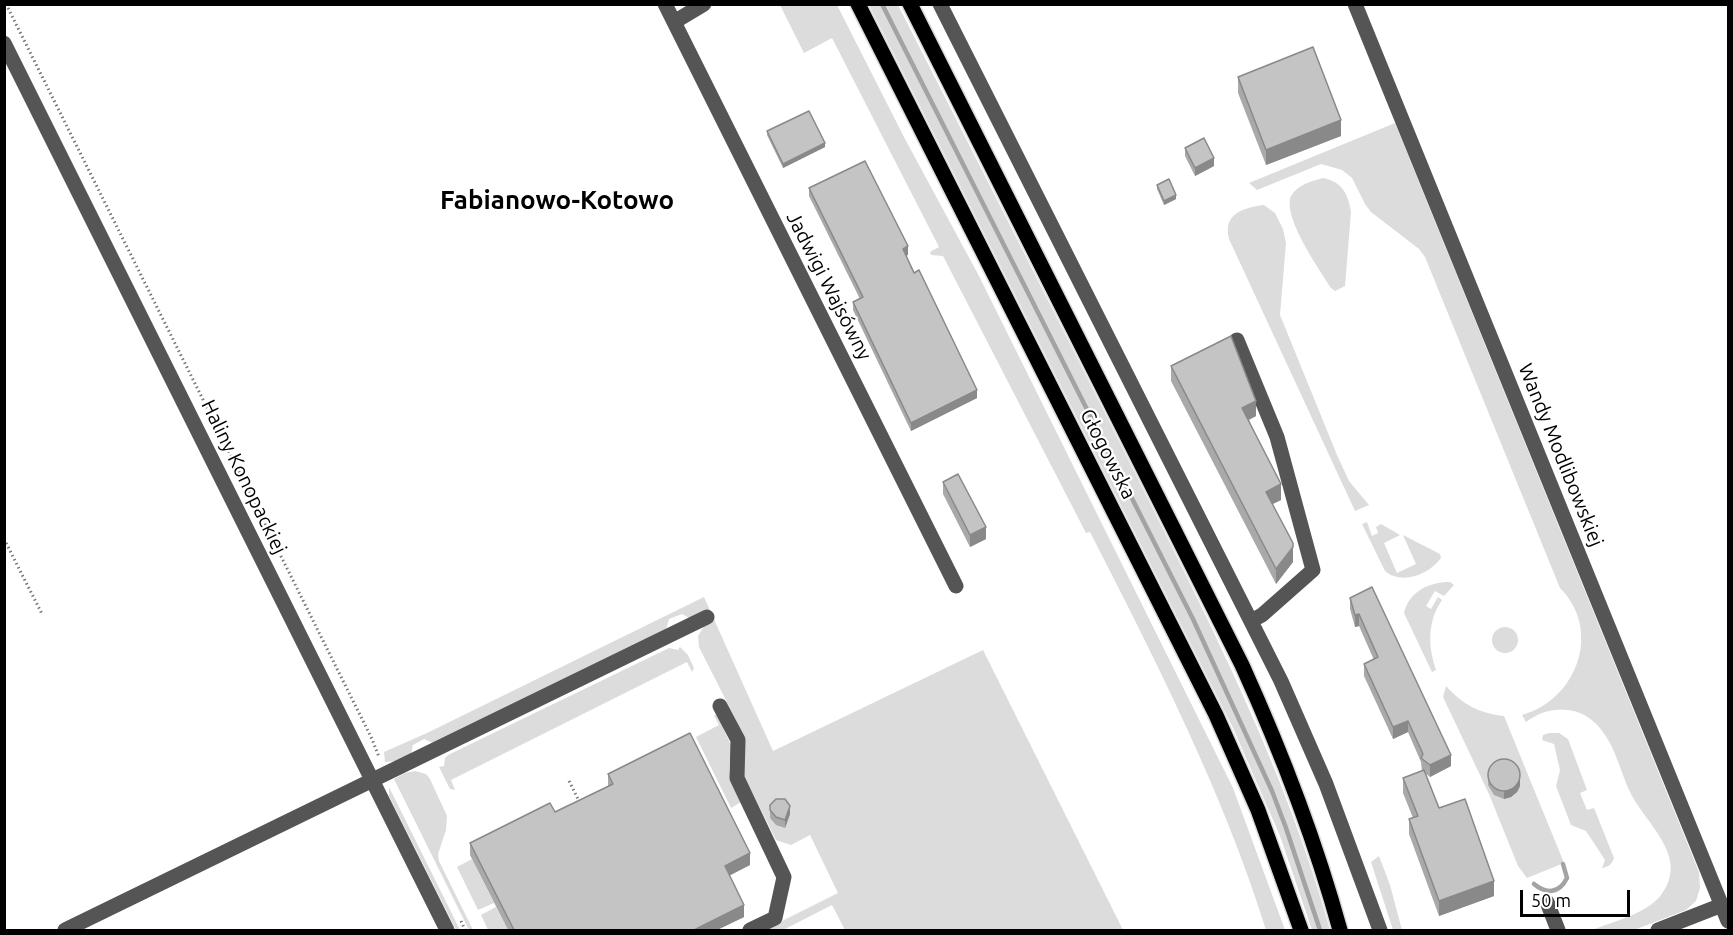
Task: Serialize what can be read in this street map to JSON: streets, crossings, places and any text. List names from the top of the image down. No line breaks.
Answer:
{"streets":{"main road":["Głogowska"],"street":["Jadwigi Wajsówny","Wandy Modlibowskiej","Haliny Konopackiej"]},"districts":["Fabianowo-Kotowo"],"scale_bar":"50 m"}
